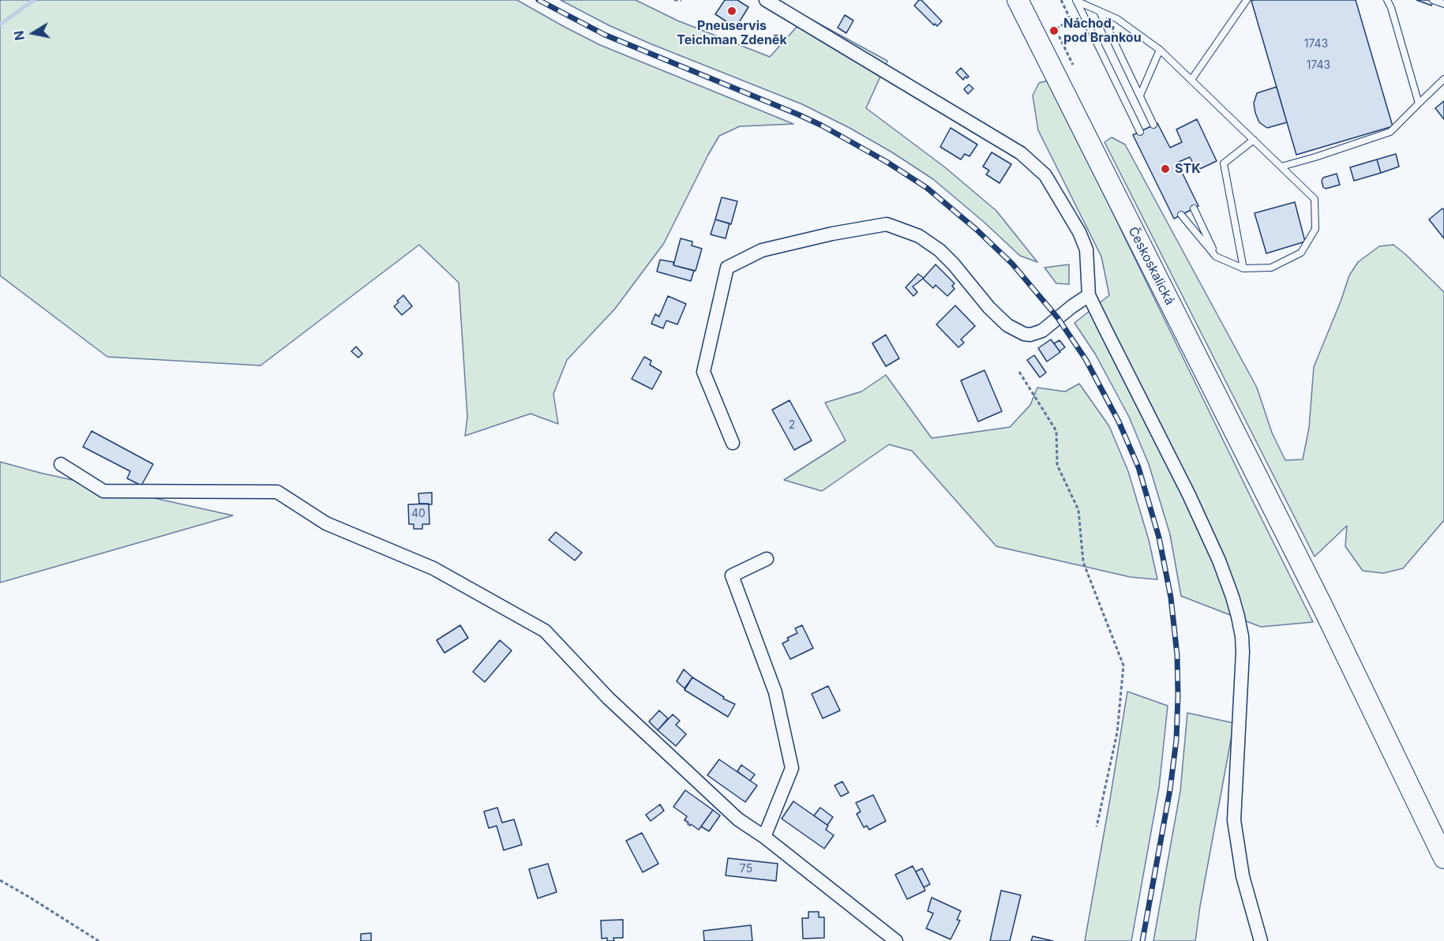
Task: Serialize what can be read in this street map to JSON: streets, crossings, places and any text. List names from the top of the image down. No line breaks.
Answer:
{"streets":{"main road":["Českoskalická"]},"places":["Pneuservis Teichman Zdeněk","Náchod, pod Brankou","STK"],"house_numbers":["1743","1743","2","40","75"],"north":"left"}
